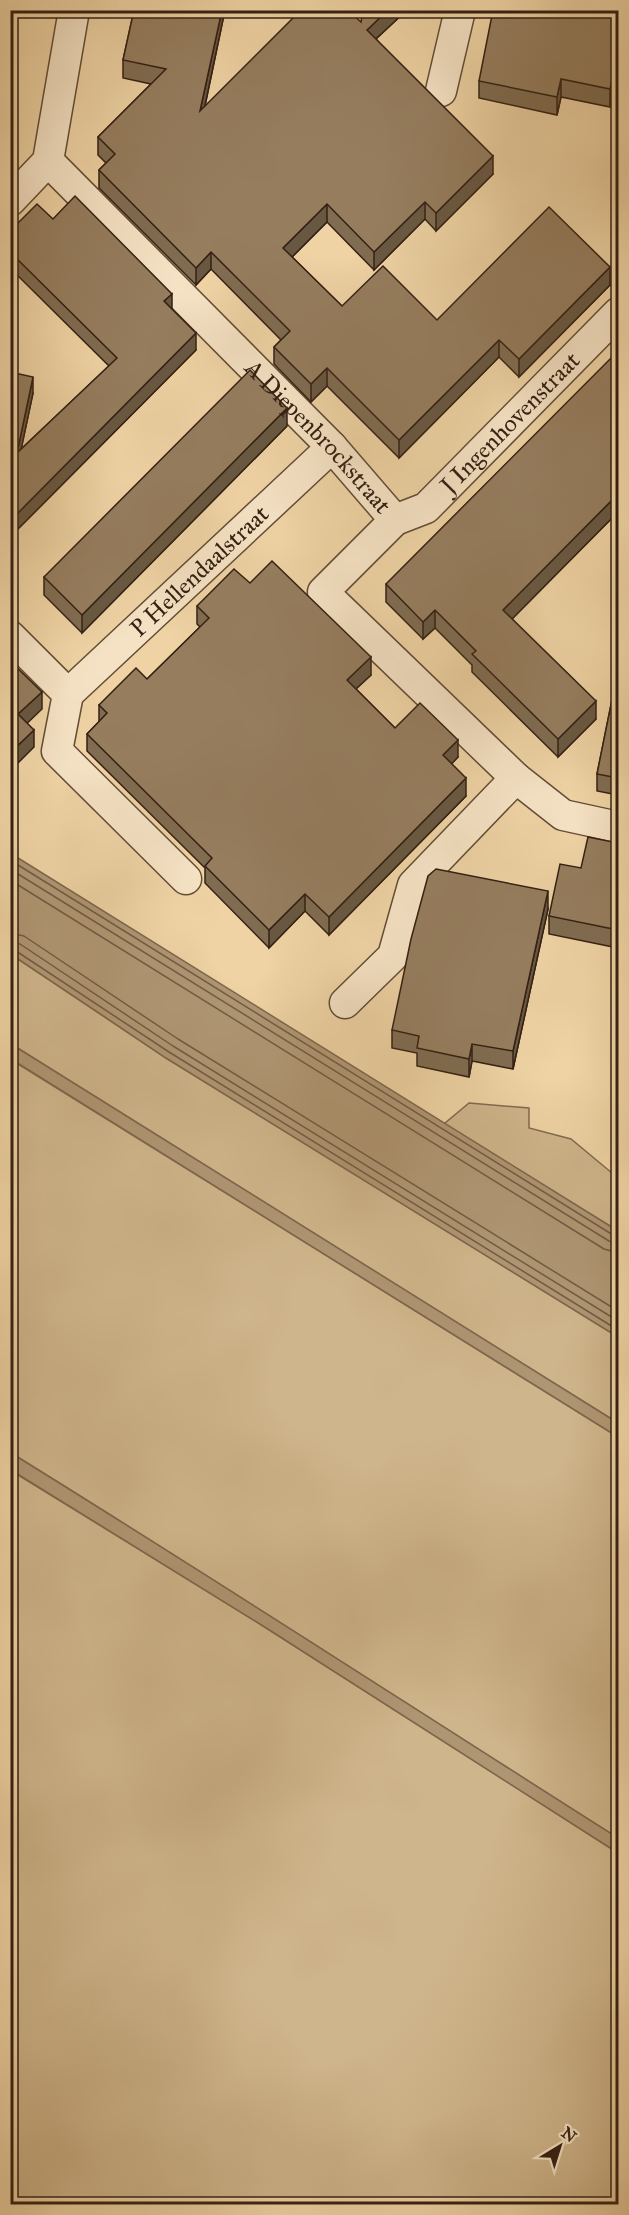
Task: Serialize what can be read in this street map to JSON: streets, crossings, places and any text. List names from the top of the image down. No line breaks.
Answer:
{"streets":{"street":["J Ingenhovenstraat","A Diepenbrockstraat","P Hellendaalstraat"]},"crossings":[["J Ingenhovenstraat","A Diepenbrockstraat"],["A Diepenbrockstraat","P Hellendaalstraat"]],"north":"top right"}
